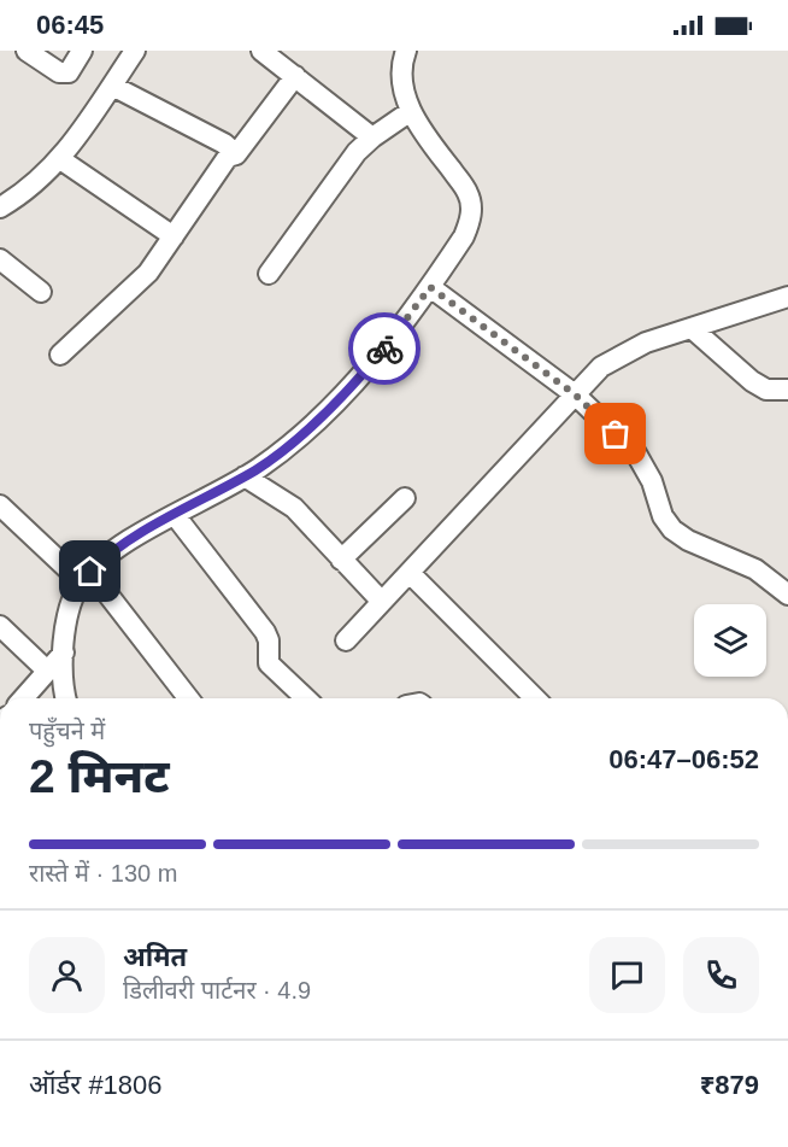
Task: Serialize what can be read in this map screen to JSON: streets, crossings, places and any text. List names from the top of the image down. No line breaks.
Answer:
{"page":{"status":"06:45","heading":["2 मिनट","पहुँचने में","06:47–06:52"],"panel":["अमित","डिलीवरी पार्टनर · 4.9","ऑर्डर #1806","₹879"],"bar":"रास्ते में · 130 m"}}
